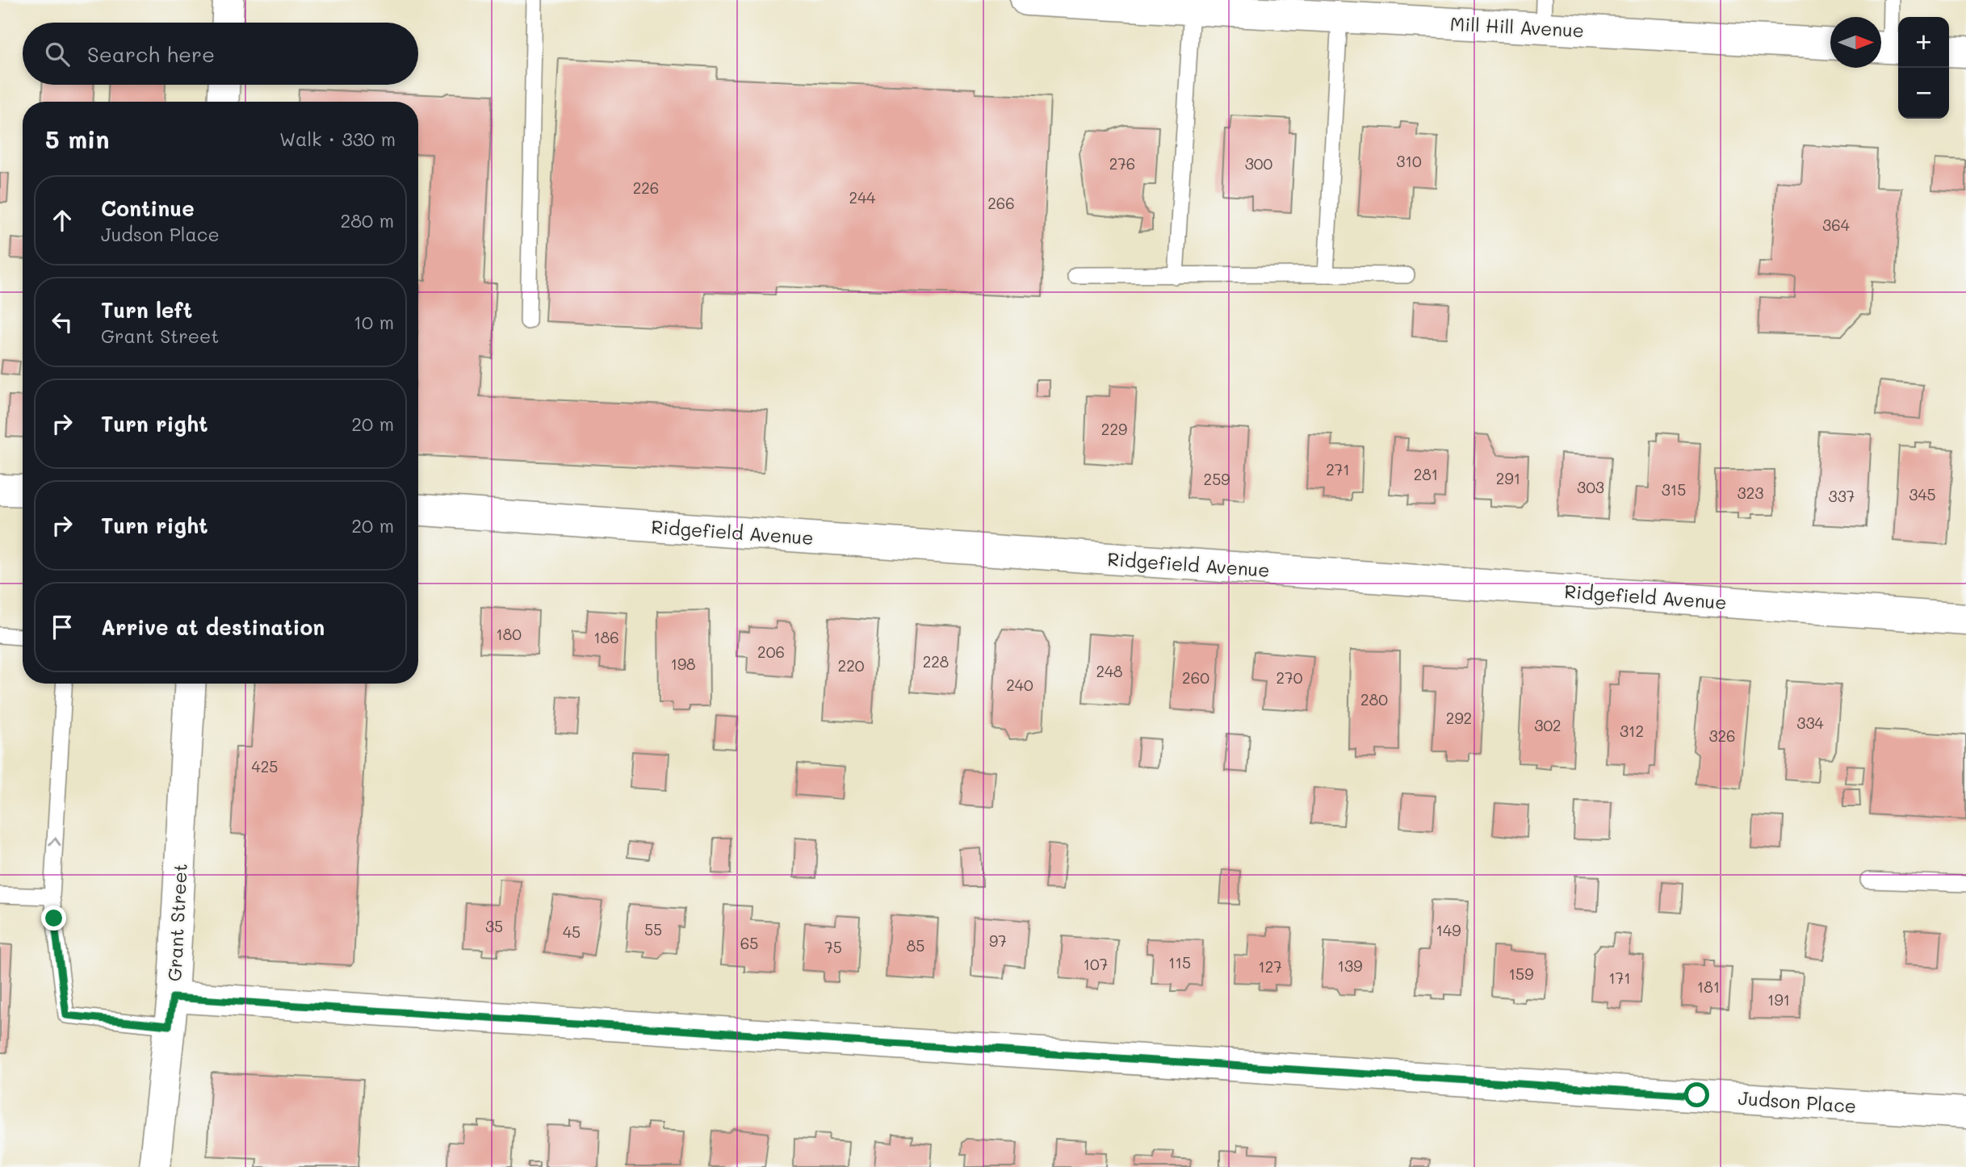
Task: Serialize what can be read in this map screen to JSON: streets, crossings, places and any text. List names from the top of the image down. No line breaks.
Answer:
{"streets":{"street":["Mill Hill Avenue","Ridgefield Avenue","Grant Street","Judson Place"]},"crossings":[["Grant Street","Judson Place"]],"house_numbers":["310","276","300","226","244","266","364","229","271","281","291","259","303","315","323","345","337","180","186","206","228","198","220","248","260","270","240","280","292","334","302","312","326","425","35","55","149","45","97","65","85","75","115","107","139","127","159","171","181","191"],"north":"right","page":{"map_buttons":["+","−"],"search":"Search here","heading":["5 min","Walk · 330 m"],"list":[["Continue","Judson Place","280 m"],["Turn left","Grant Street","10 m"],["Turn right","20 m"],["Turn right","20 m"],"Arrive at destination"]}}
